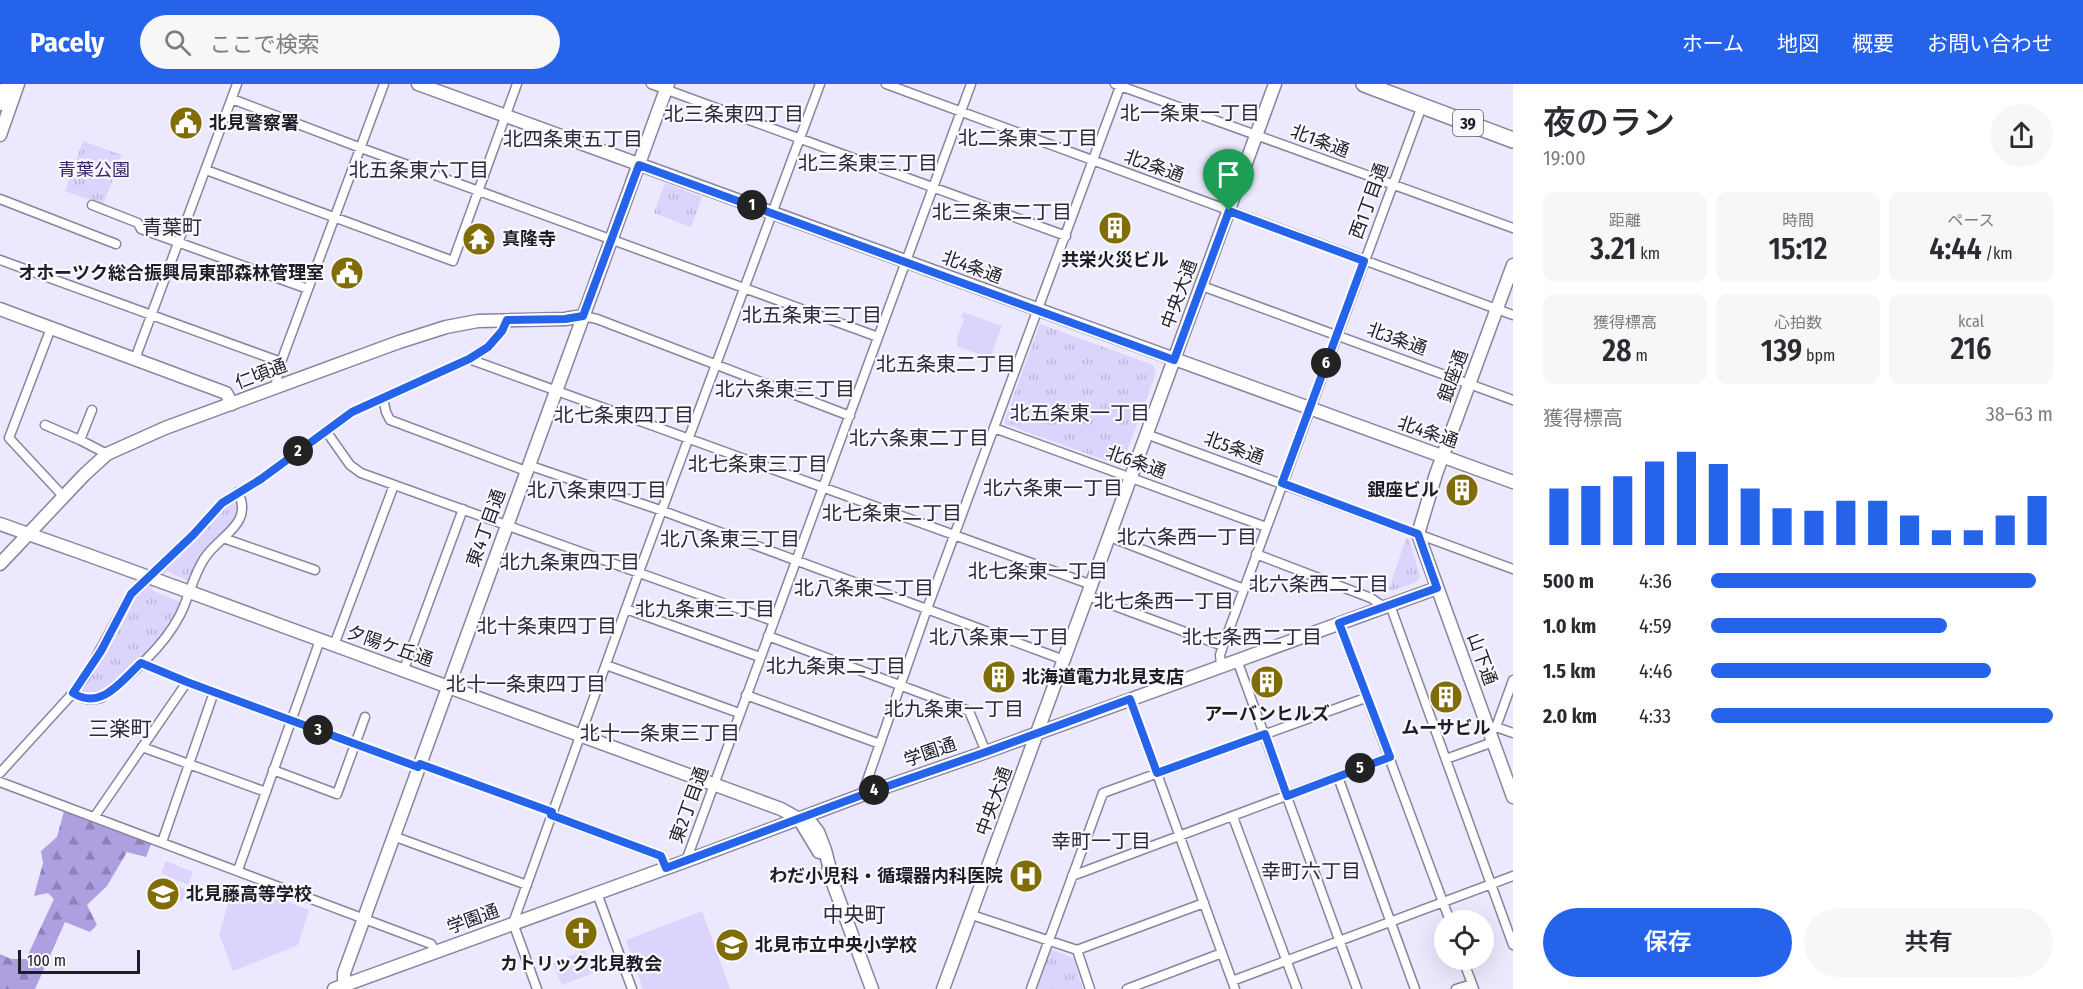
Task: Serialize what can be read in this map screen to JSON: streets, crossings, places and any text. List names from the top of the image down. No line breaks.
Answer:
{"streets":{"highway":["39"],"street":["北1条通","北2条通","西1丁目通","北4条通","中央大通","北3条通","仁頃通","銀座通","北5条通","北6条通","東4丁目通","夕陽ケ丘通","山下通","学園通","東2丁目通"]},"crossings":[["39","西1丁目通"],["北1条通","西1丁目通"],["北1条通","中央大通"],["北2条通","西1丁目通"],["北2条通","中央大通"],["北2条通","銀座通"],["北2条通","東2丁目通"],["西1丁目通","北4条通"],["西1丁目通","北3条通"],["西1丁目通","北5条通"],["西1丁目通","北6条通"],["西1丁目通","学園通"],["北4条通","中央大通"],["北4条通","銀座通"],["北4条通","東4丁目通"],["北4条通","東2丁目通"],["中央大通","北3条通"],["中央大通","北5条通"],["中央大通","北6条通"],["中央大通","学園通"],["北3条通","銀座通"],["仁頃通","東4丁目通"],["仁頃通","夕陽ケ丘通"],["銀座通","北5条通"],["銀座通","山下通"],["北5条通","山下通"],["東4丁目通","夕陽ケ丘通"],["東4丁目通","学園通"],["夕陽ケ丘通","学園通"],["夕陽ケ丘通","東2丁目通"],["山下通","学園通"],["学園通","東2丁目通"]],"districts":["北一条東一丁目","北三条東四丁目","北二条東二丁目","北四条東五丁目","北三条東三丁目","北五条東六丁目","北三条東二丁目","青葉町","北五条東三丁目","北五条東二丁目","北六条東三丁目","北五条東一丁目","北七条東四丁目","北六条東二丁目","北七条東三丁目","北六条東一丁目","北八条東四丁目","北七条東二丁目","北六条西一丁目","北八条東三丁目","北九条東四丁目","北七条東一丁目","北六条西二丁目","北八条東二丁目","北七条西一丁目","北九条東三丁目","北十条東四丁目","北八条東一丁目","北七条西二丁目","北九条東二丁目","北十一条東四丁目","北九条東一丁目","三楽町","北十一条東三丁目","幸町一丁目","幸町六丁目","中央町"],"parks":["青葉公園"],"places":{"public building":["北見警察署","オホーツク総合振興局東部森林管理室"],"building":["共栄火災ビル","銀座ビル","北海道電力北見支店","アーバンヒルズ","ムーサビル"],"temple":["真隆寺"],"hospital":["わだ小児科・循環器内科医院"],"school or university":["北見藤高等学校","北見市立中央小学校"],"church":["カトリック北見教会"]},"scale_bar":"100 m","page":{"header":"Pacely","search":"ここで検索","nav":["ホーム","地図","概要","お問い合わせ"],"heading":["夜のラン","19:00"],"stats":[["距離","3.21 km"],["時間","15:12"],["ペース","4:44 /km"],["獲得標高","28 m"],["心拍数","139 bpm"],["kcal","216"]],"pins":["1","6","2","3","5","4"],"chart":["獲得標高","38–63 m"],"list":[{"name":"500 m","note":"4:36"},{"name":"1.0 km","note":"4:59"},{"name":"1.5 km","note":"4:46"},{"name":"2.0 km","note":"4:33"}],"buttons":["保存","共有"],"scale":"100 m"}}
